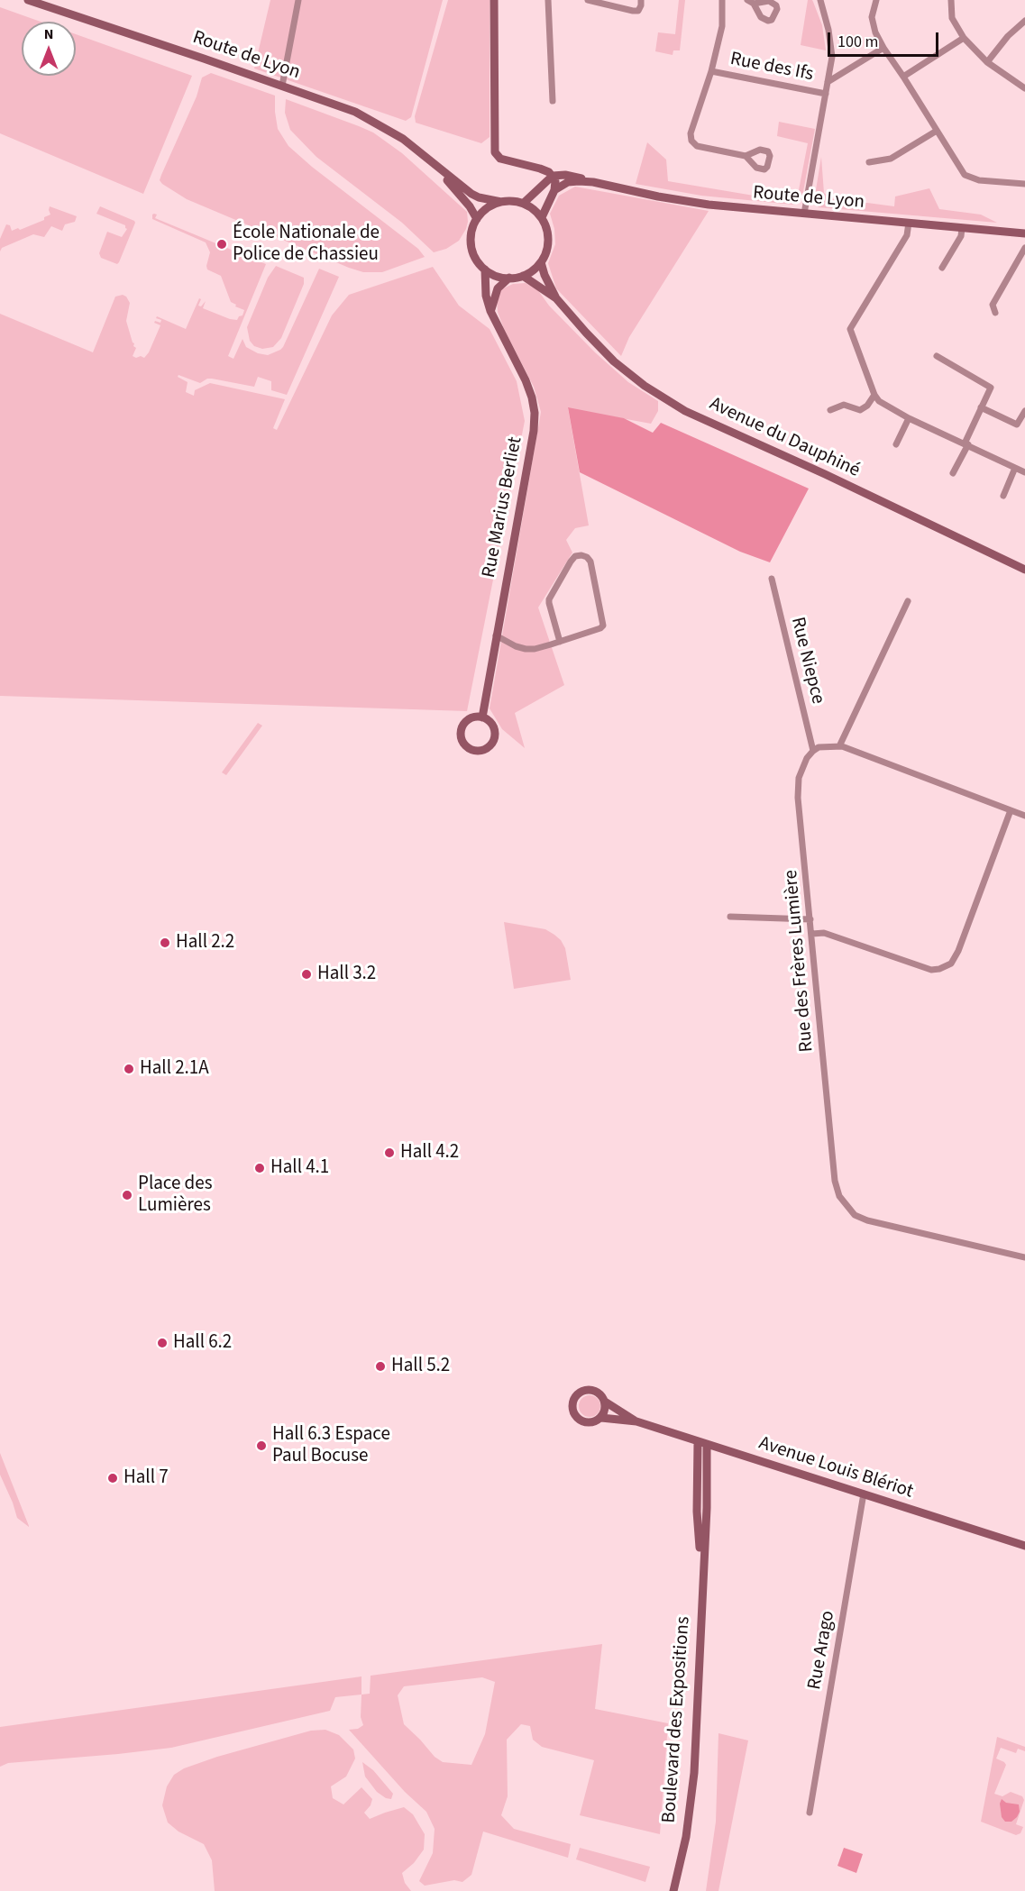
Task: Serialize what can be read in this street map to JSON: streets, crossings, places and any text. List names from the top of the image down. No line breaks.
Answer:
{"streets":{"street":["Route de Lyon","Rue des Ifs","Avenue du Dauphiné","Rue Marius Berliet","Rue Niepce","Rue des Frères Lumière","Avenue Louis Blériot","Rue Arago","Boulevard des Expositions"]},"crossings":[["Route de Lyon","Avenue du Dauphiné"],["Route de Lyon","Rue Marius Berliet"],["Avenue du Dauphiné","Rue Marius Berliet"],["Rue Niepce","Rue des Frères Lumière"],["Avenue Louis Blériot","Rue Arago"],["Avenue Louis Blériot","Boulevard des Expositions"]],"places":["École Nationale de Police de Chassieu","Hall 2.2","Hall 3.2","Hall 2.1A","Hall 4.2","Hall 4.1","Place des Lumières","Hall 6.2","Hall 5.2","Hall 6.3 Espace Paul Bocuse","Hall 7"],"scale_bar":"100 m","north":"top"}
